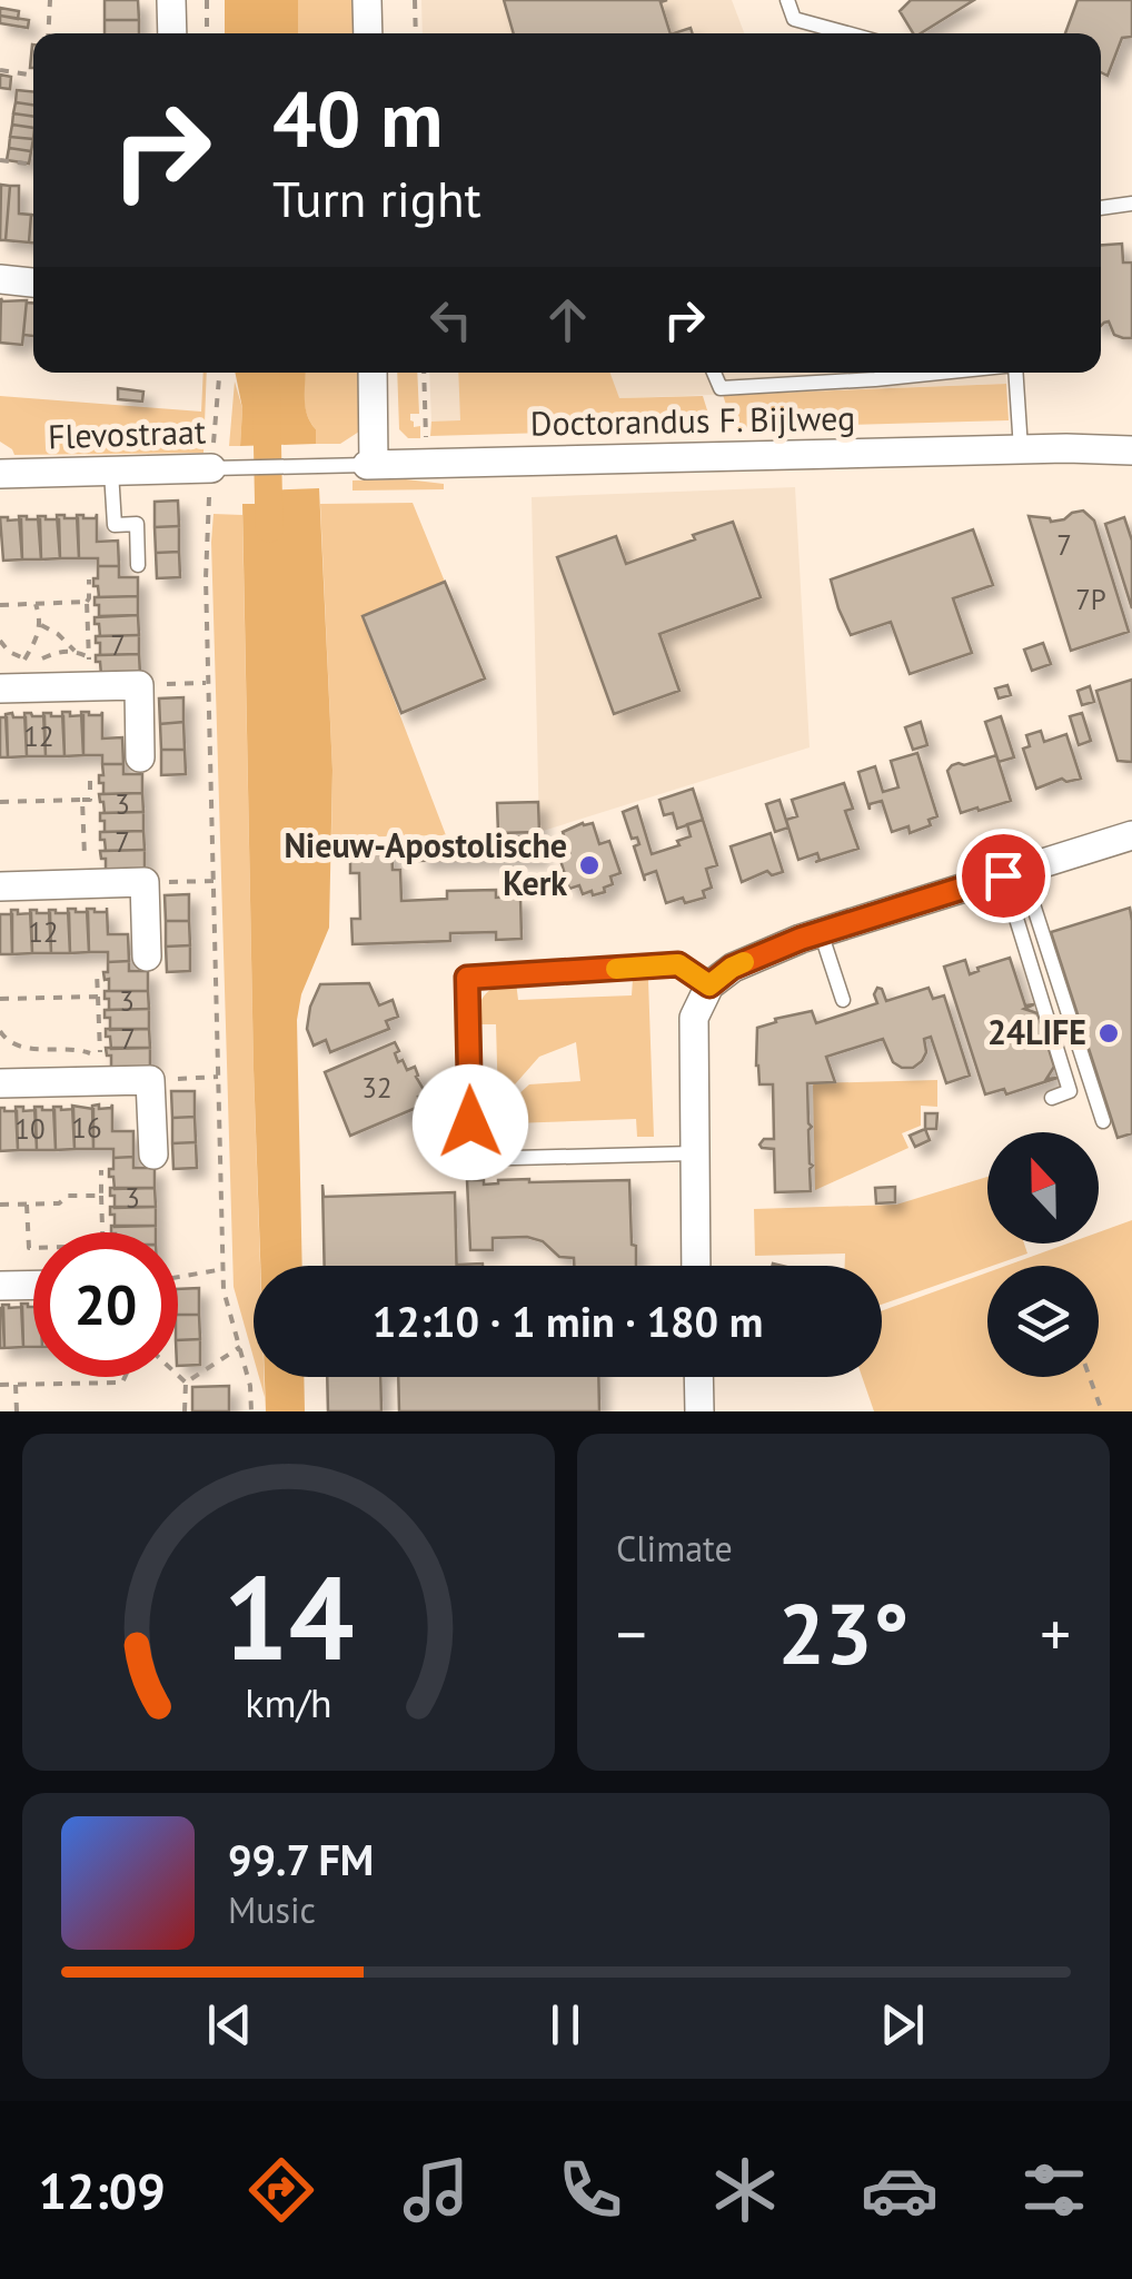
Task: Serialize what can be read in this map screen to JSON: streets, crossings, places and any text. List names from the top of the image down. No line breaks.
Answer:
{"streets":{"street":["Doctorandus F. Bijlweg","Flevostraat"]},"crossings":[["Doctorandus F. Bijlweg","Flevostraat"]],"places":["Nieuw-Apostolische Kerk","24LIFE"],"house_numbers":["7","7P","7","12","3","7","12","3","7","32","16","10","3"],"north":"top","page":{"turn":["40 m","Turn right"],"limit":"20","trip":"12:10 · 1 min · 180 m","tile":"Climate","heat":["−","23°","+"],"song":["99.7 FM","Music"],"tabs":"12:09","gauge":["14","km/h"]}}
